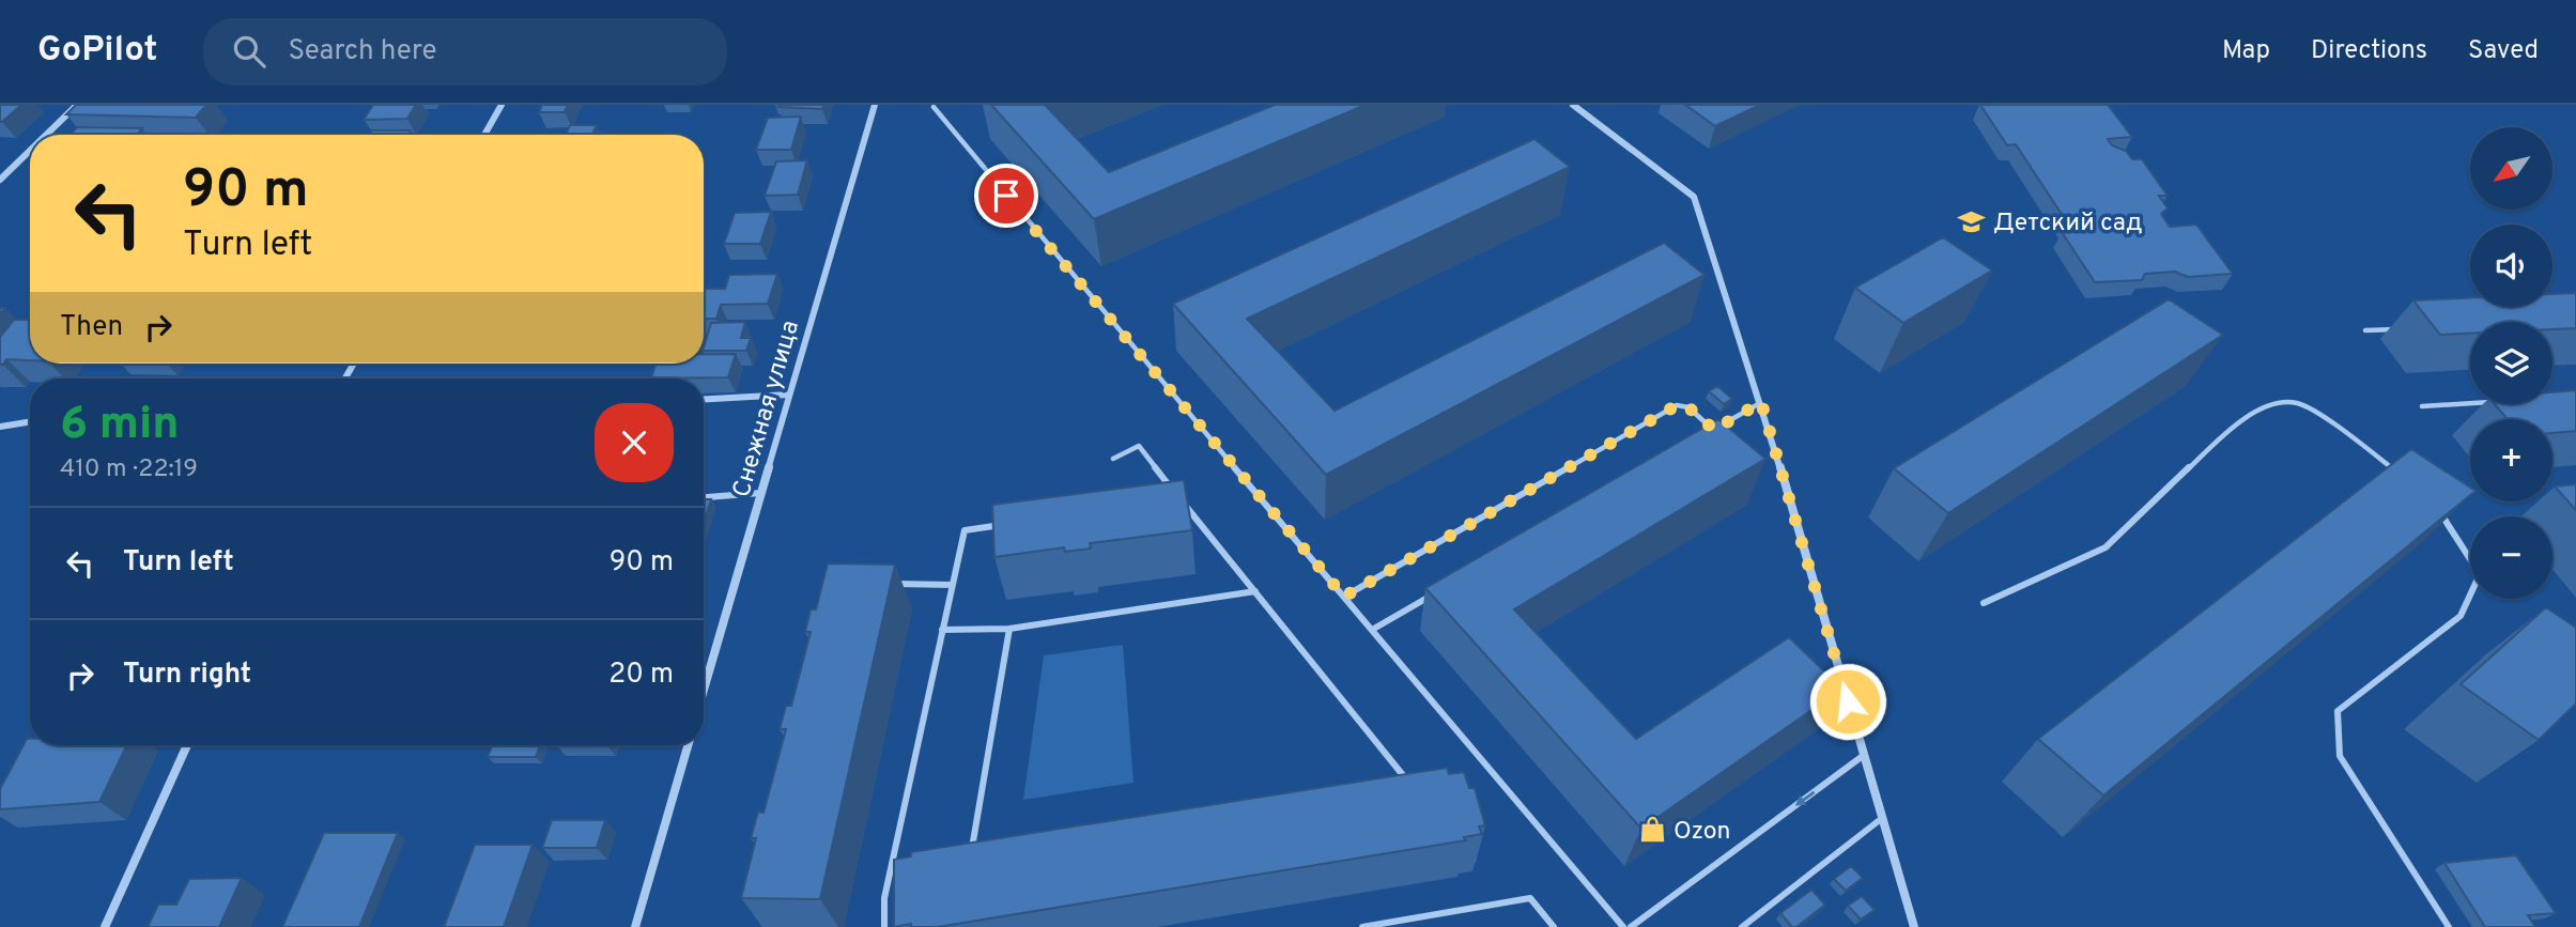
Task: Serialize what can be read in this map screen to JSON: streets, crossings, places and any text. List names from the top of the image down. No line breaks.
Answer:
{"streets":{"street":["Снежная улица"]},"places":{"school or university":["Детский сад"],"shop":["Ozon"]},"north":"bottom left","page":{"header":"GoPilot","search":"Search here","nav":["Map","Directions","Saved"],"map_buttons":["+","−"],"turn":["90 m","Turn left"],"then":"Then","heading":["6 min","410 m · 22:19"],"list":[{"name":"Turn left","value":"90 m"},{"name":"Turn right","value":"20 m"}]}}
